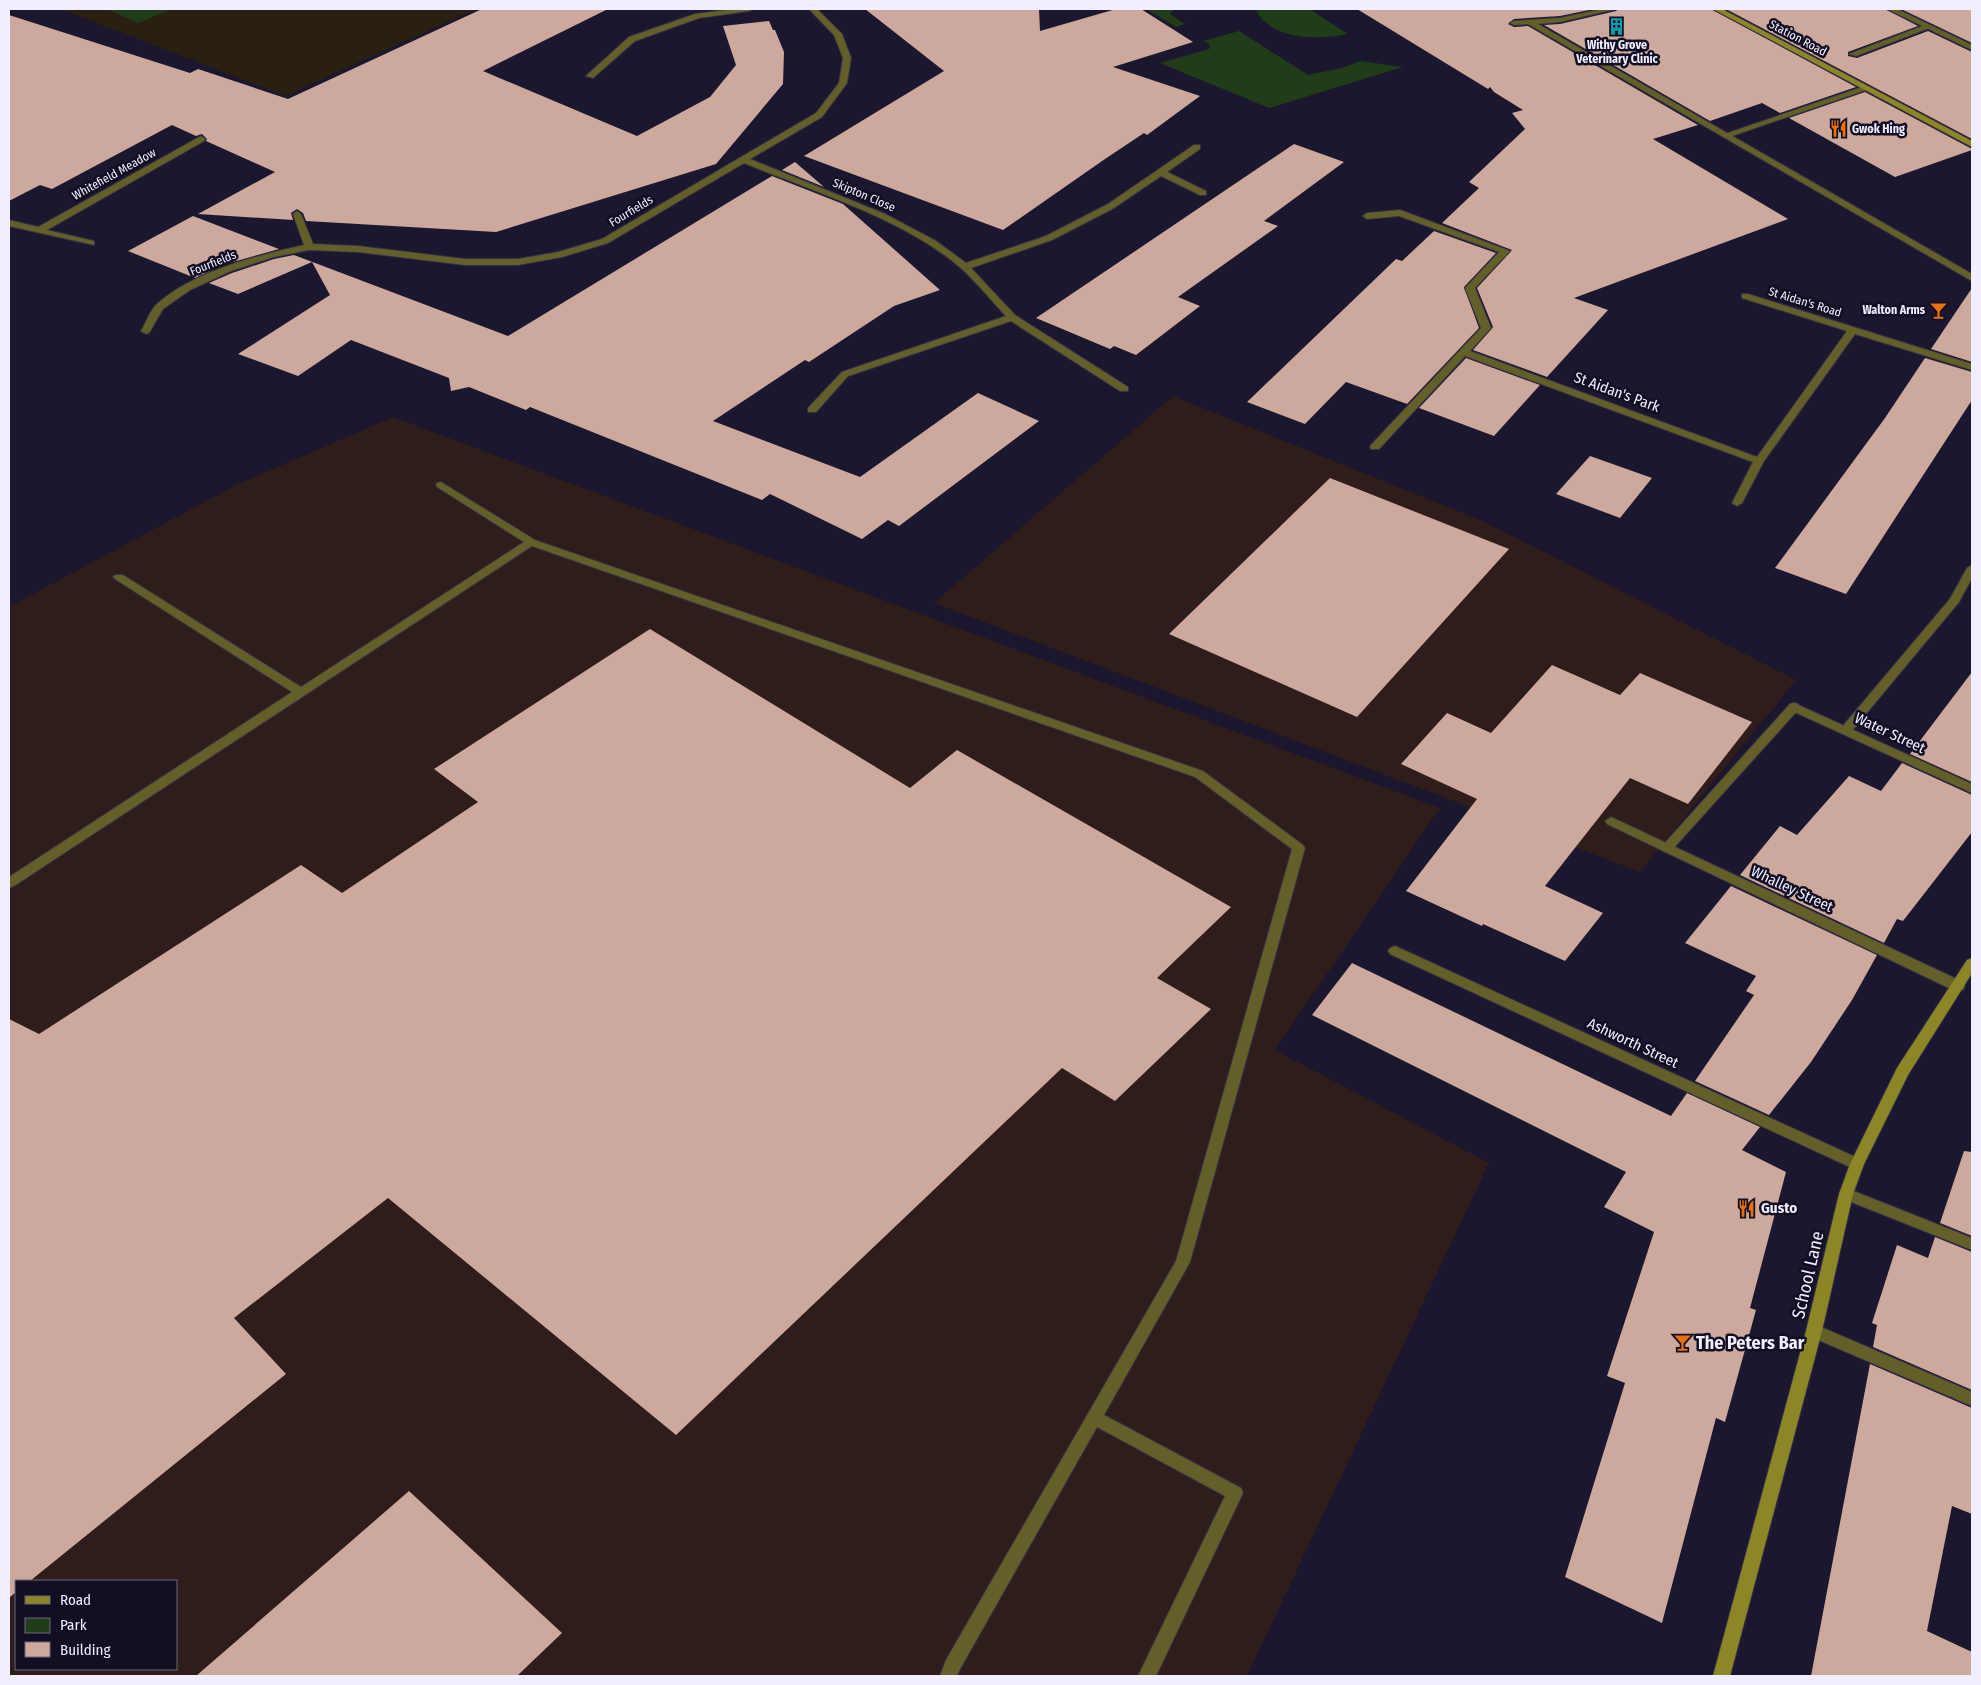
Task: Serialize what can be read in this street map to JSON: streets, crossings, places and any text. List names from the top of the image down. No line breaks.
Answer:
{"streets":{"street":["Station Road","Whitefield Meadow","Skipton Close","Fourfields","St Aidan's Road","St Aidan's Park","Water Street","Whalley Street","Ashworth Street","School Lane"]},"crossings":[["Skipton Close","Fourfields"],["Water Street","Whalley Street"],["Whalley Street","School Lane"],["Ashworth Street","School Lane"]],"places":{"building":["Withy Grove Veterinary Clinic"],"restaurant":["Gwok Hing","Gusto"],"bar":["Walton Arms","The Peters Bar"]},"legend":["Road","Park","Building"]}
